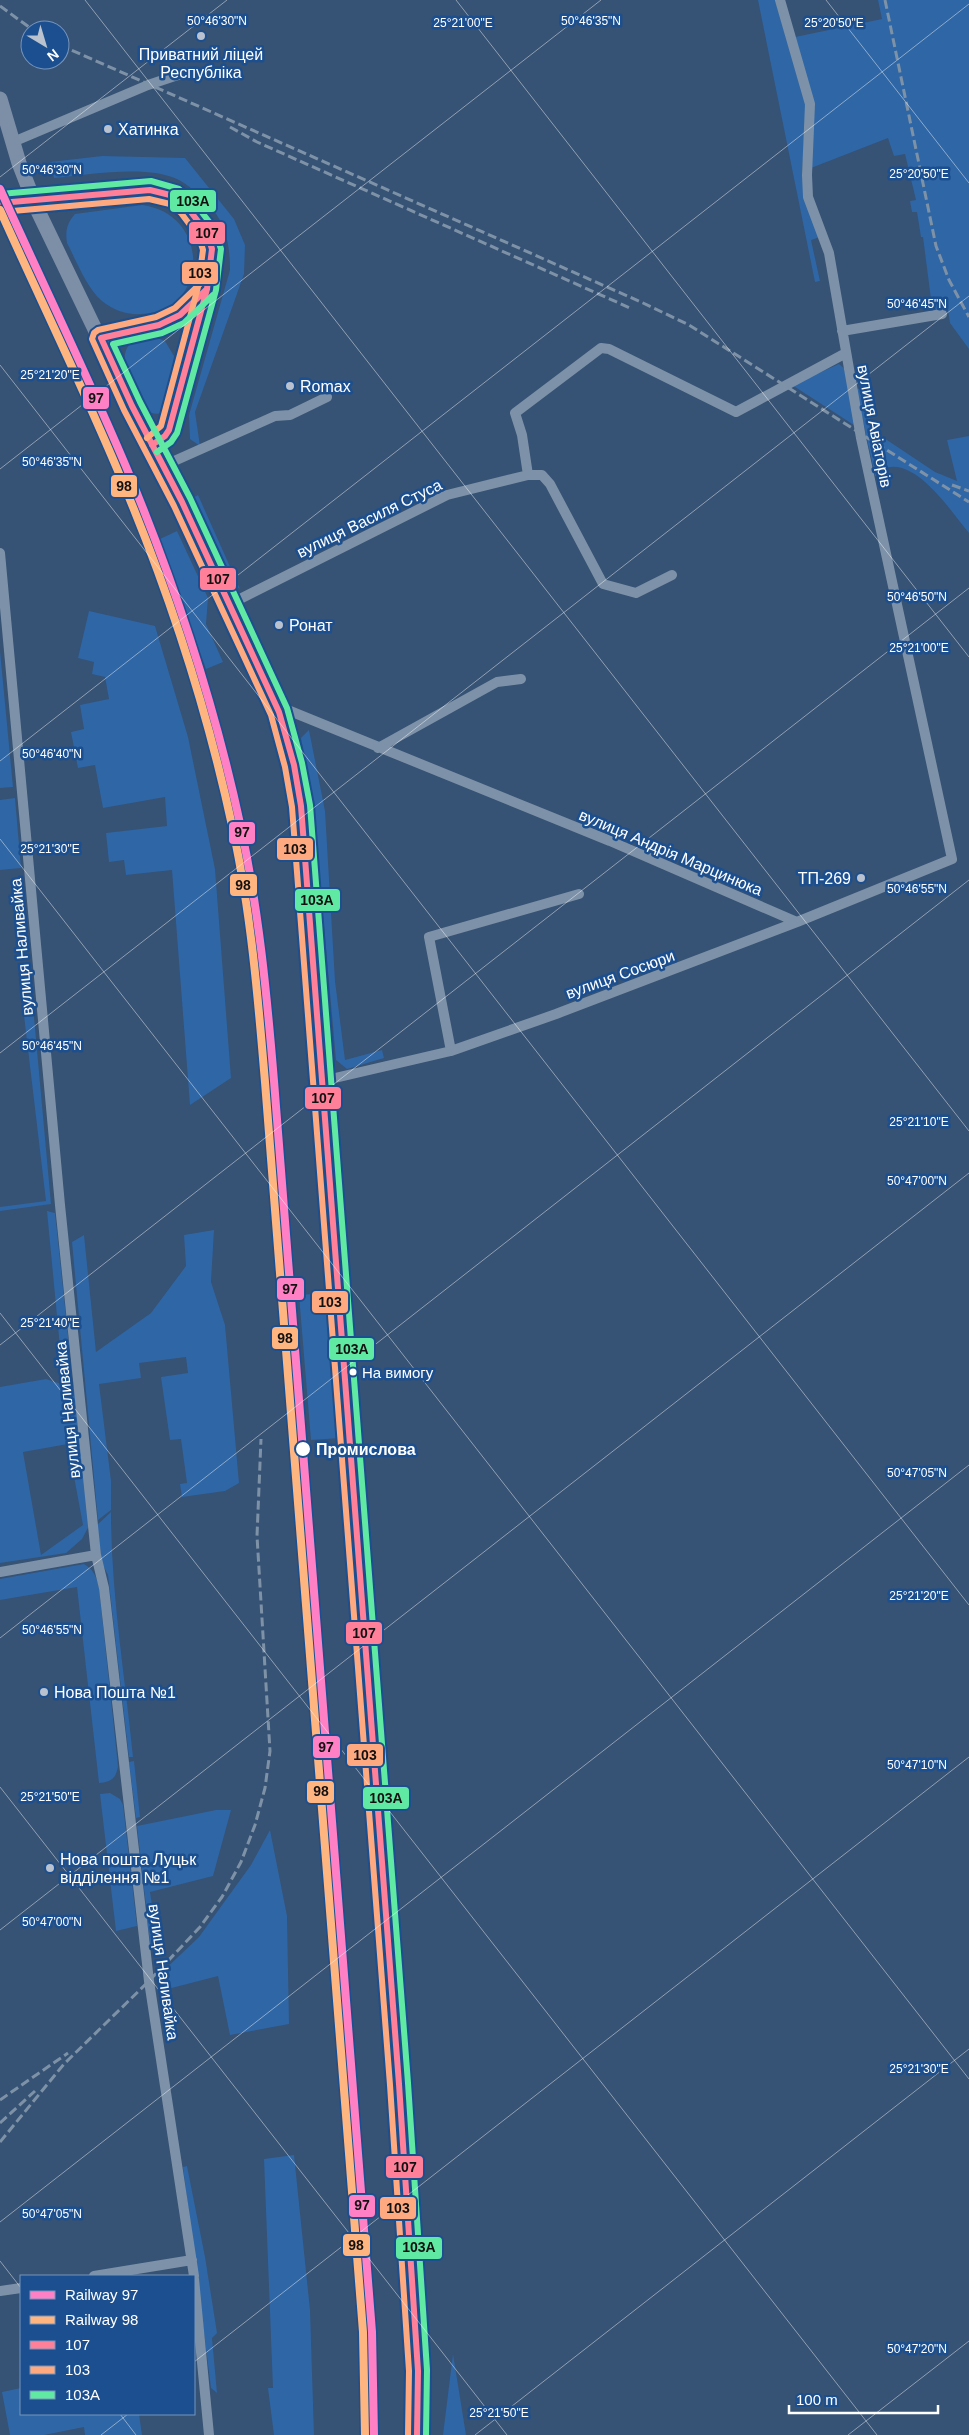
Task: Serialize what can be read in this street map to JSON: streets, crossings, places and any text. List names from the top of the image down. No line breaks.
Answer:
{"streets":{"street":["вулиця Авіаторів","вулиця Василя Стуса","вулиця Андрія Марцинюка","вулиця Наливайка","вулиця Сосюри"]},"crossings":[["вулиця Авіаторів","вулиця Андрія Марцинюка"],["вулиця Авіаторів","вулиця Сосюри"],["вулиця Андрія Марцинюка","вулиця Сосюри"]],"places":["Приватний ліцей Республіка","Хатинка","Romax","Ронат","ТП-269","На вимогу","Промислова","Нова Пошта №1","Нова пошта Луцьк відділення №1"],"lines":["transit line 103А","rail line 97","transit line 107","transit line 103","rail line 98"],"legend":["Railway 97","Railway 98","107","103","103А"],"scale_bar":"100 m","north":"bottom right","coordinates":["50°46'30\"N","50°46'35\"N","25°21'00\"E","25°20'50\"E","50°46'45\"N","25°21'20\"E","50°46'50\"N","50°46'40\"N","25°21'30\"E","50°46'55\"N","25°21'10\"E","50°47'00\"N","25°21'40\"E","50°47'05\"N","50°47'10\"N","25°21'50\"E","50°47'20\"N"]}
